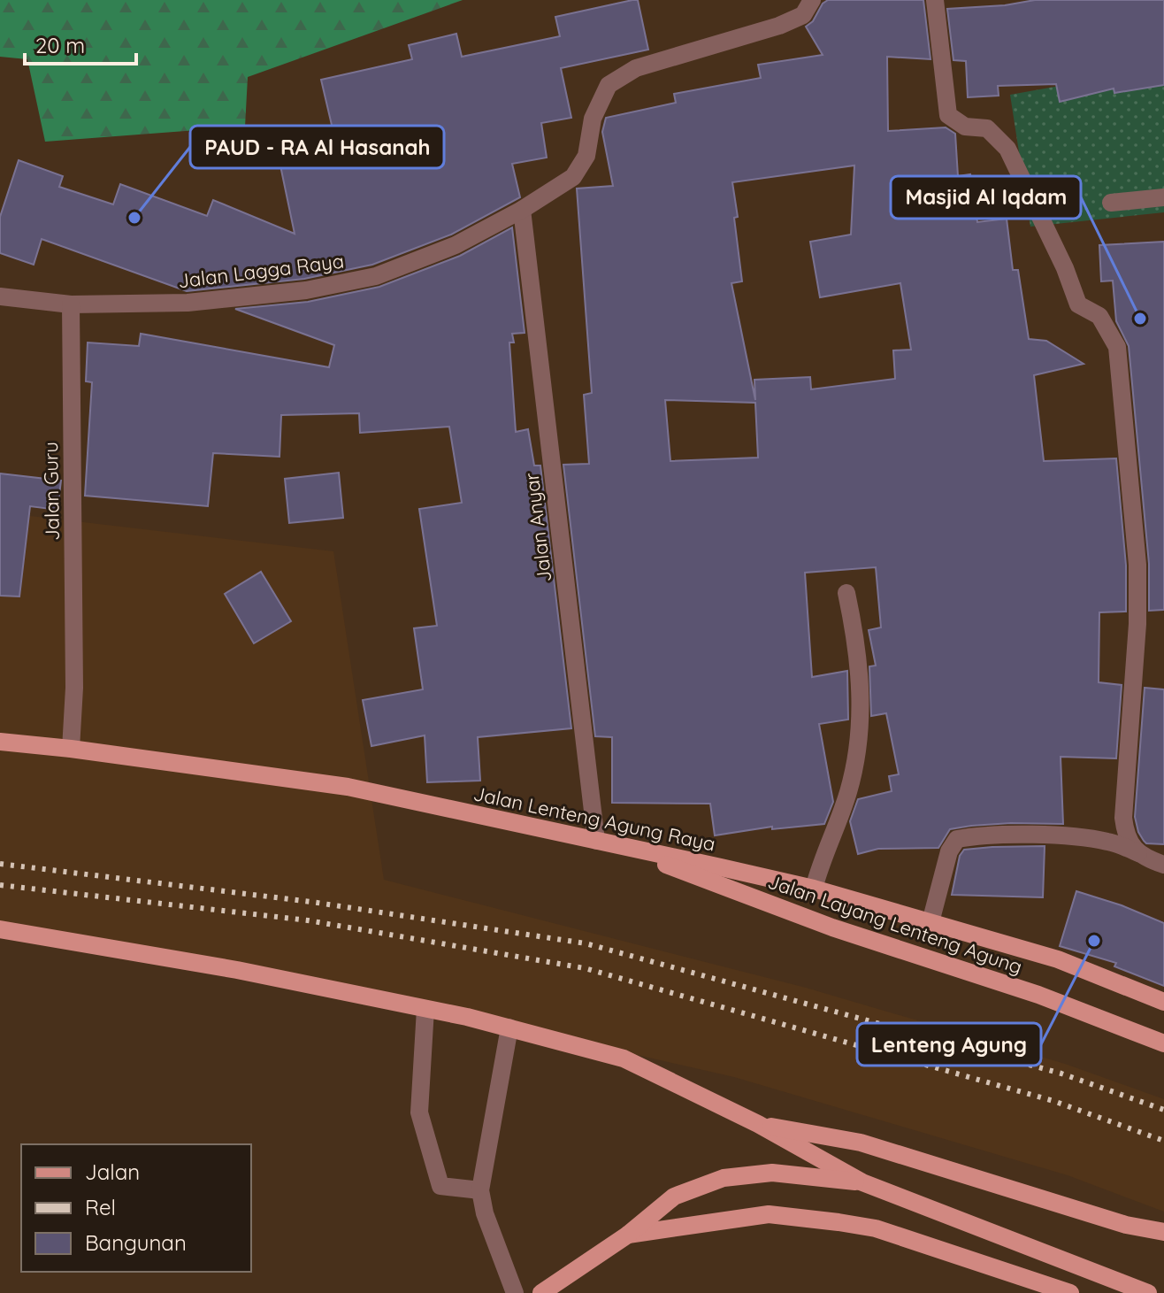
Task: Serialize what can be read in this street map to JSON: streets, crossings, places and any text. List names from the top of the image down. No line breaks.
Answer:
{"streets":{"main road":["Jalan Lenteng Agung Raya","Jalan Layang Lenteng Agung"],"street":["Jalan Lagga Raya","Jalan Guru","Jalan Anyar"]},"crossings":[["Jalan Lagga Raya","Jalan Guru"],["Jalan Lagga Raya","Jalan Anyar"],["Jalan Guru","Jalan Lenteng Agung Raya"],["Jalan Anyar","Jalan Lenteng Agung Raya"],["Jalan Anyar","Jalan Layang Lenteng Agung"],["Jalan Lenteng Agung Raya","Jalan Layang Lenteng Agung"]],"places":["PAUD - RA Al Hasanah","Masjid Al Iqdam","Lenteng Agung"],"legend":["Jalan","Rel","Bangunan"],"scale_bar":"20 m"}
